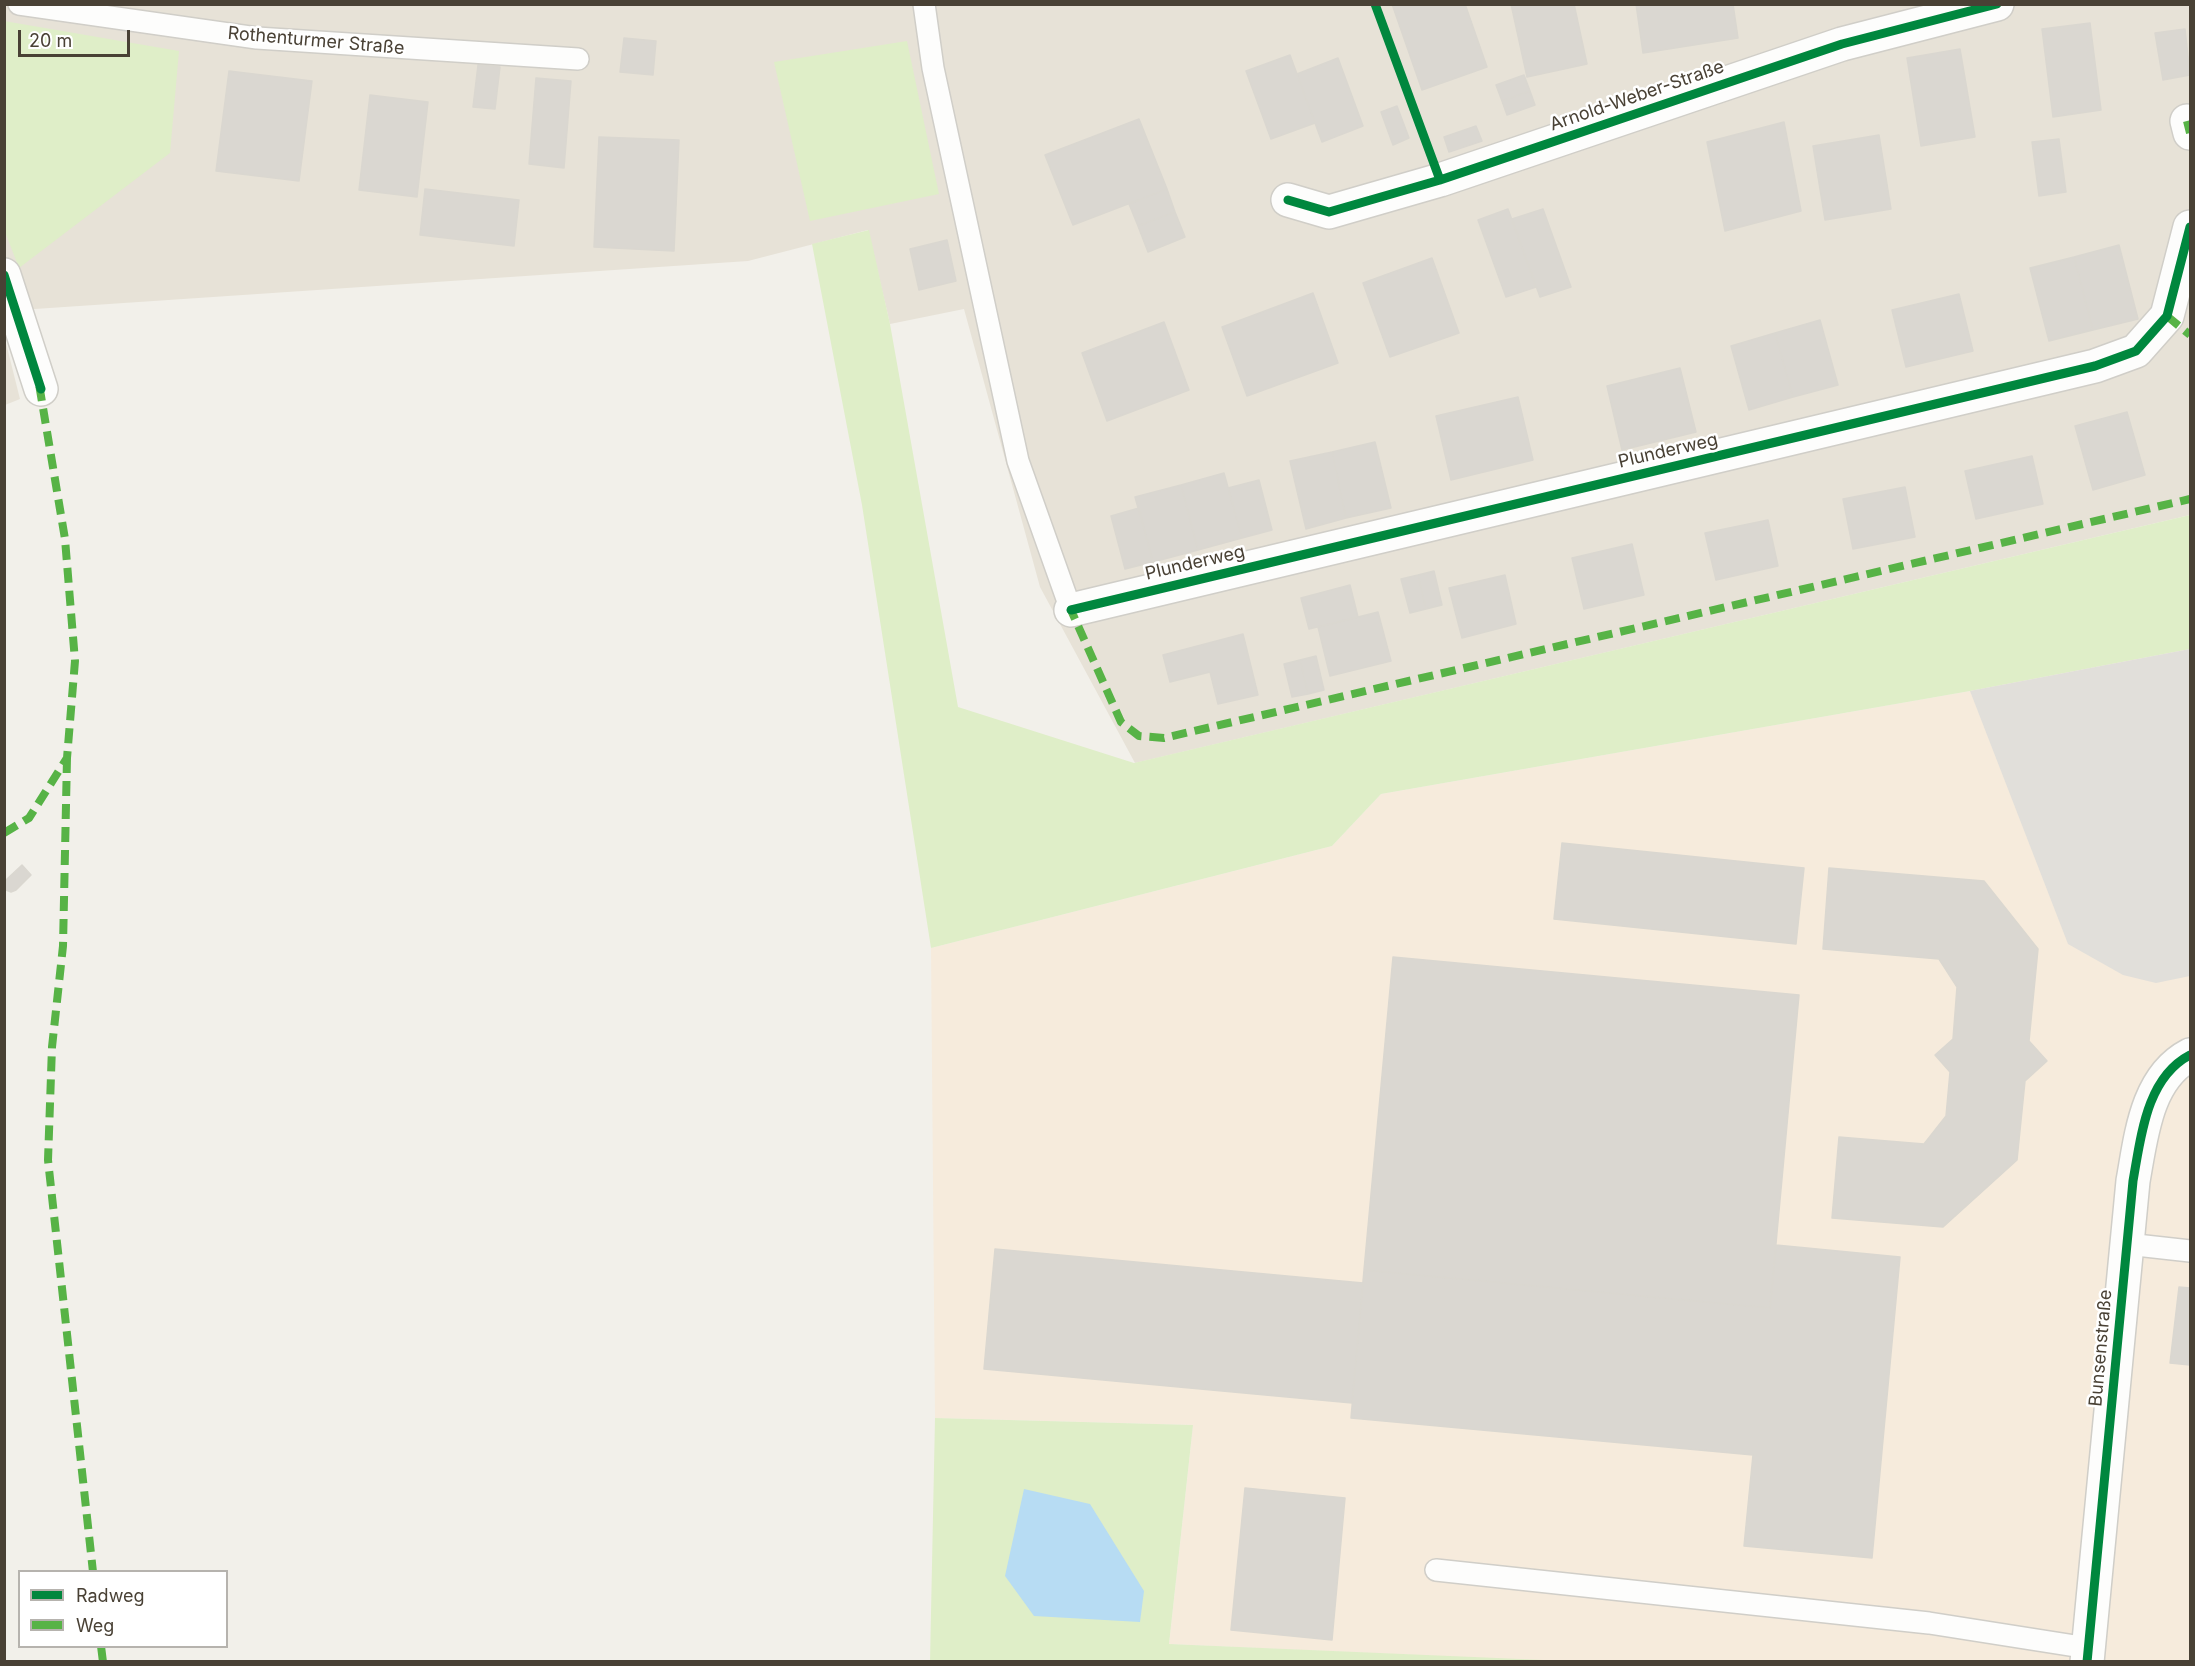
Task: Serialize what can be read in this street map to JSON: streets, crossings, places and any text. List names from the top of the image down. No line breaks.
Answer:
{"streets":{"street":["Arnold-Weber-Straße","Plunderweg","Bunsenstraße"],"lane":["Rothenturmer Straße"]},"legend":["Radweg","Weg"],"scale_bar":"20 m"}
